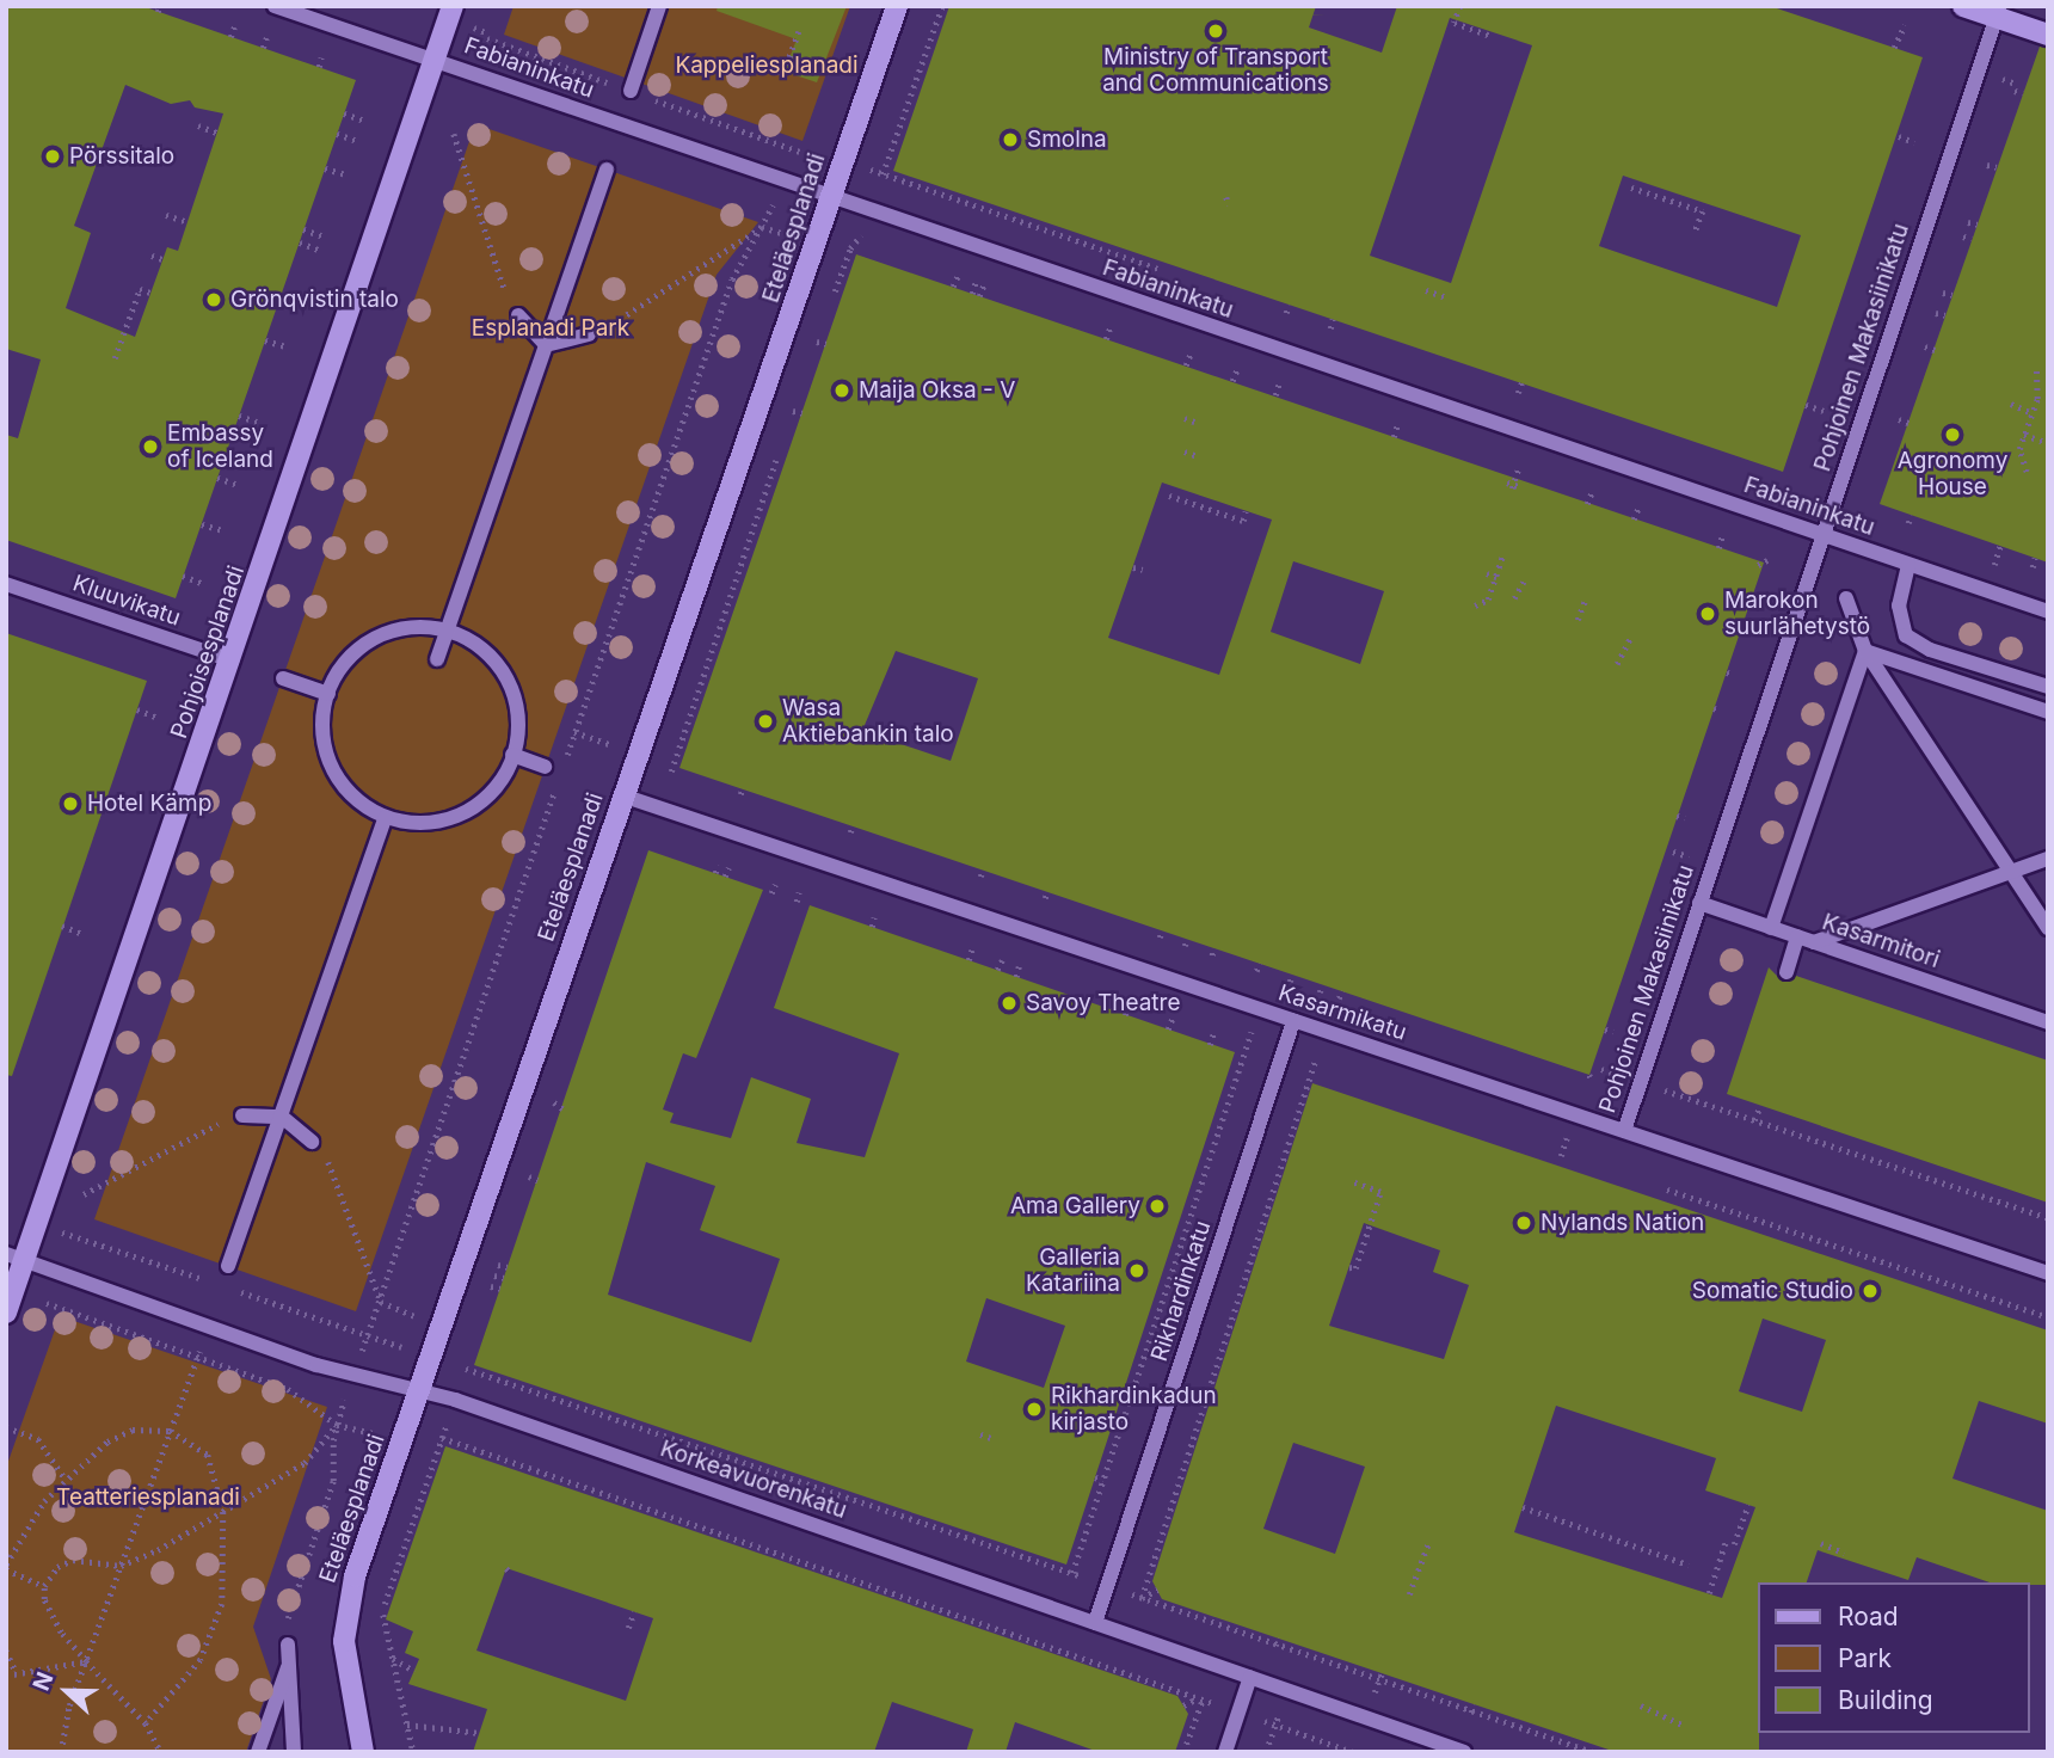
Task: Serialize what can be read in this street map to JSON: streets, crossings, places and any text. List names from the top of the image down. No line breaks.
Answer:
{"streets":{"main road":["Eteläesplanadi","Pohjoisesplanadi"],"street":["Fabianinkatu","Pohjoinen Makasiinikatu","Kluuvikatu","Kasarmitori","Kasarmikatu","Rikhardinkatu","Korkeavuorenkatu"]},"crossings":[["Fabianinkatu","Eteläesplanadi"],["Fabianinkatu","Pohjoinen Makasiinikatu"],["Fabianinkatu","Pohjoisesplanadi"],["Eteläesplanadi","Kasarmikatu"],["Eteläesplanadi","Korkeavuorenkatu"],["Pohjoinen Makasiinikatu","Kasarmitori"],["Pohjoinen Makasiinikatu","Kasarmikatu"],["Kluuvikatu","Pohjoisesplanadi"],["Pohjoisesplanadi","Korkeavuorenkatu"],["Kasarmikatu","Rikhardinkatu"],["Rikhardinkatu","Korkeavuorenkatu"]],"parks":["Kappeliesplanadi","Esplanadi Park","Teatteriesplanadi"],"places":["Ministry of Transport and Communications","Smolna","Pörssitalo","Grönqvistin talo","Maija Oksa - V","Agronomy House","Embassy of Iceland","Marokon suurlähetystö","Wasa Aktiebankin talo","Hotel Kämp","Savoy Theatre","Ama Gallery","Nylands Nation","Galleria Katariina","Somatic Studio","Rikhardinkadun kirjasto"],"legend":["Road","Park","Building"],"north":"left"}
